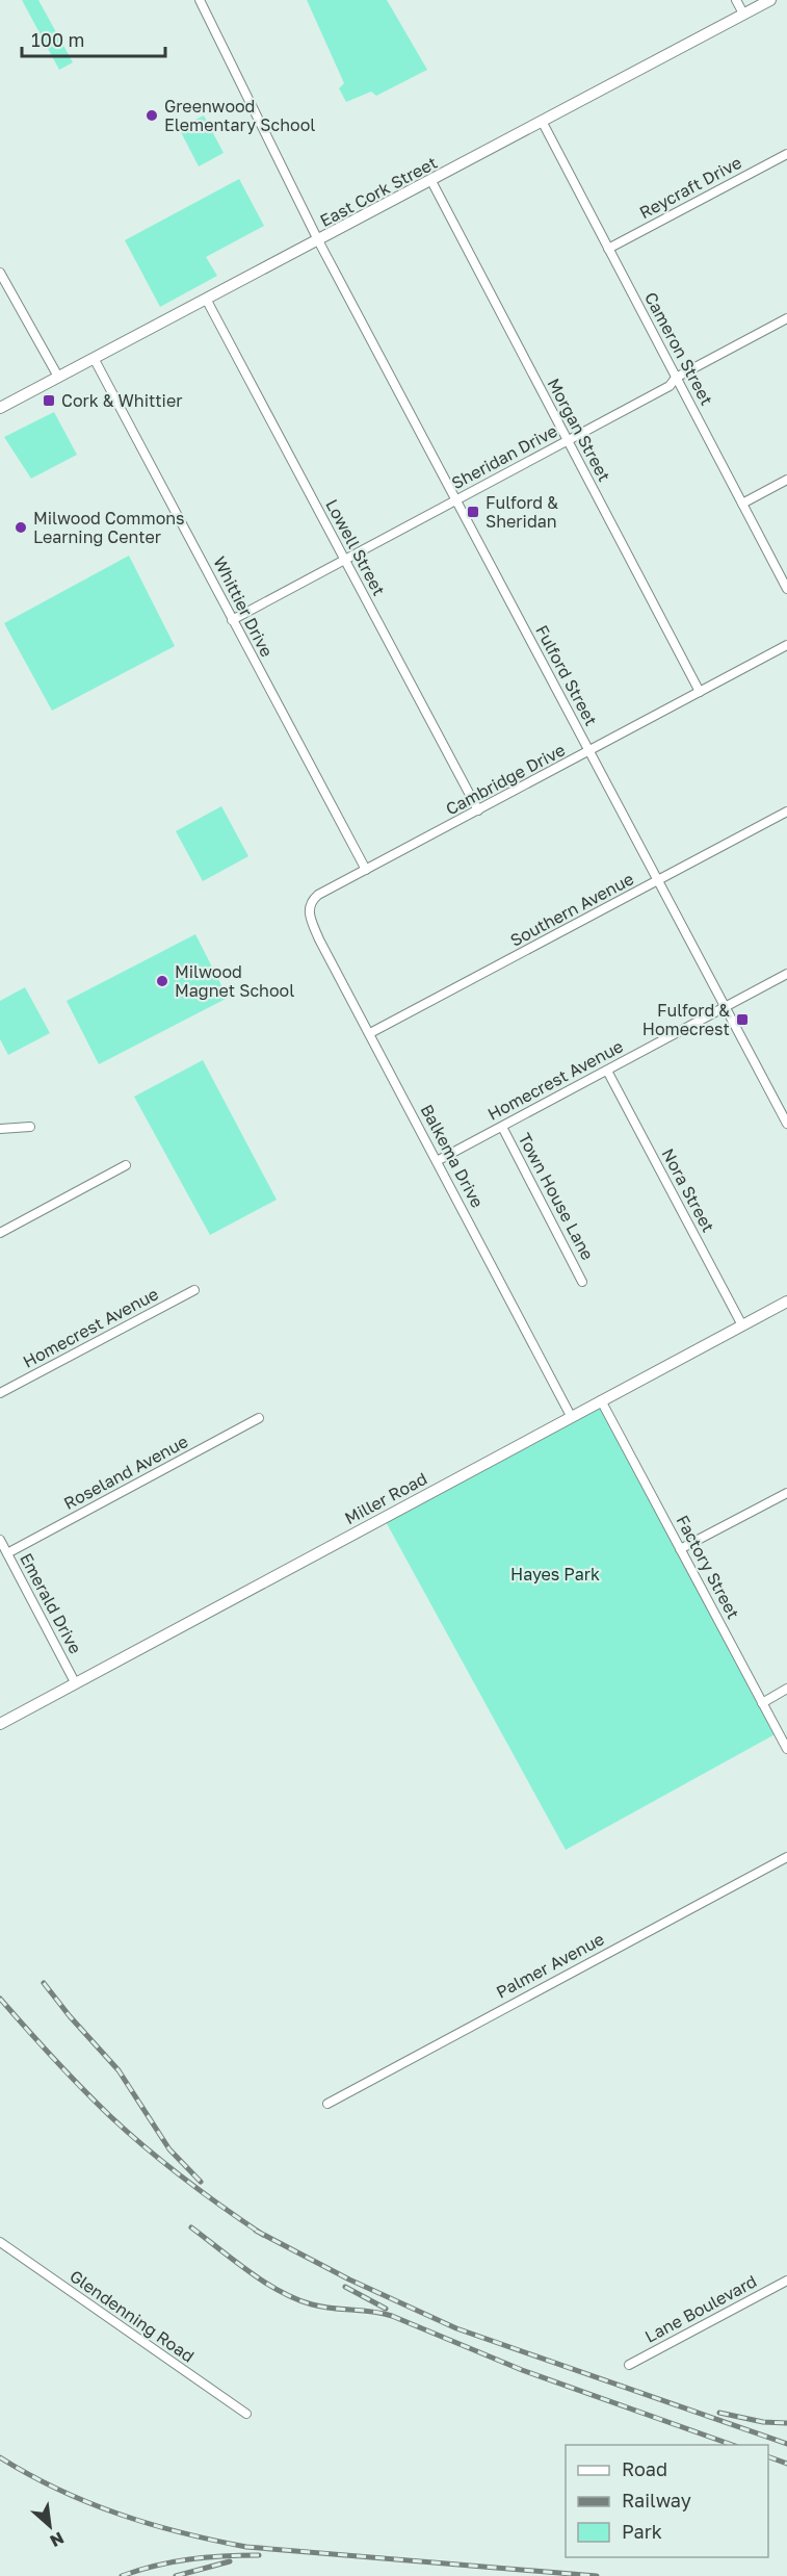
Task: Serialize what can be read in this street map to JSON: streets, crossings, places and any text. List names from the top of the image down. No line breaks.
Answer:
{"streets":{"street":["Reycraft Drive","East Cork Street","Cameron Street","Morgan Street","Sheridan Drive","Lowell Street","Whittier Drive","Fulford Street","Cambridge Drive","Southern Avenue","Homecrest Avenue","Balkema Drive","Nora Street","Town House Lane","Roseland Avenue","Miller Road","Factory Street","Emerald Drive","Palmer Avenue","Lane Boulevard","Glendenning Road"]},"crossings":[["Reycraft Drive","Cameron Street"],["East Cork Street","Cameron Street"],["East Cork Street","Morgan Street"],["East Cork Street","Lowell Street"],["East Cork Street","Whittier Drive"],["East Cork Street","Fulford Street"],["Cameron Street","Sheridan Drive"],["Morgan Street","Sheridan Drive"],["Morgan Street","Cambridge Drive"],["Sheridan Drive","Lowell Street"],["Sheridan Drive","Whittier Drive"],["Sheridan Drive","Fulford Street"],["Lowell Street","Cambridge Drive"],["Whittier Drive","Cambridge Drive"],["Fulford Street","Cambridge Drive"],["Fulford Street","Southern Avenue"],["Fulford Street","Homecrest Avenue"],["Cambridge Drive","Balkema Drive"],["Southern Avenue","Balkema Drive"],["Homecrest Avenue","Balkema Drive"],["Homecrest Avenue","Nora Street"],["Homecrest Avenue","Town House Lane"],["Balkema Drive","Miller Road"],["Nora Street","Miller Road"],["Roseland Avenue","Emerald Drive"],["Miller Road","Factory Street"],["Miller Road","Emerald Drive"]],"parks":["Hayes Park"],"places":{"other":["Greenwood Elementary School","Milwood Commons Learning Center","Milwood Magnet School"],"transit":["Cork & Whittier","Fulford & Sheridan","Fulford & Homecrest"]},"legend":["Road","Railway","Park"],"scale_bar":"100 m","north":"bottom right"}
